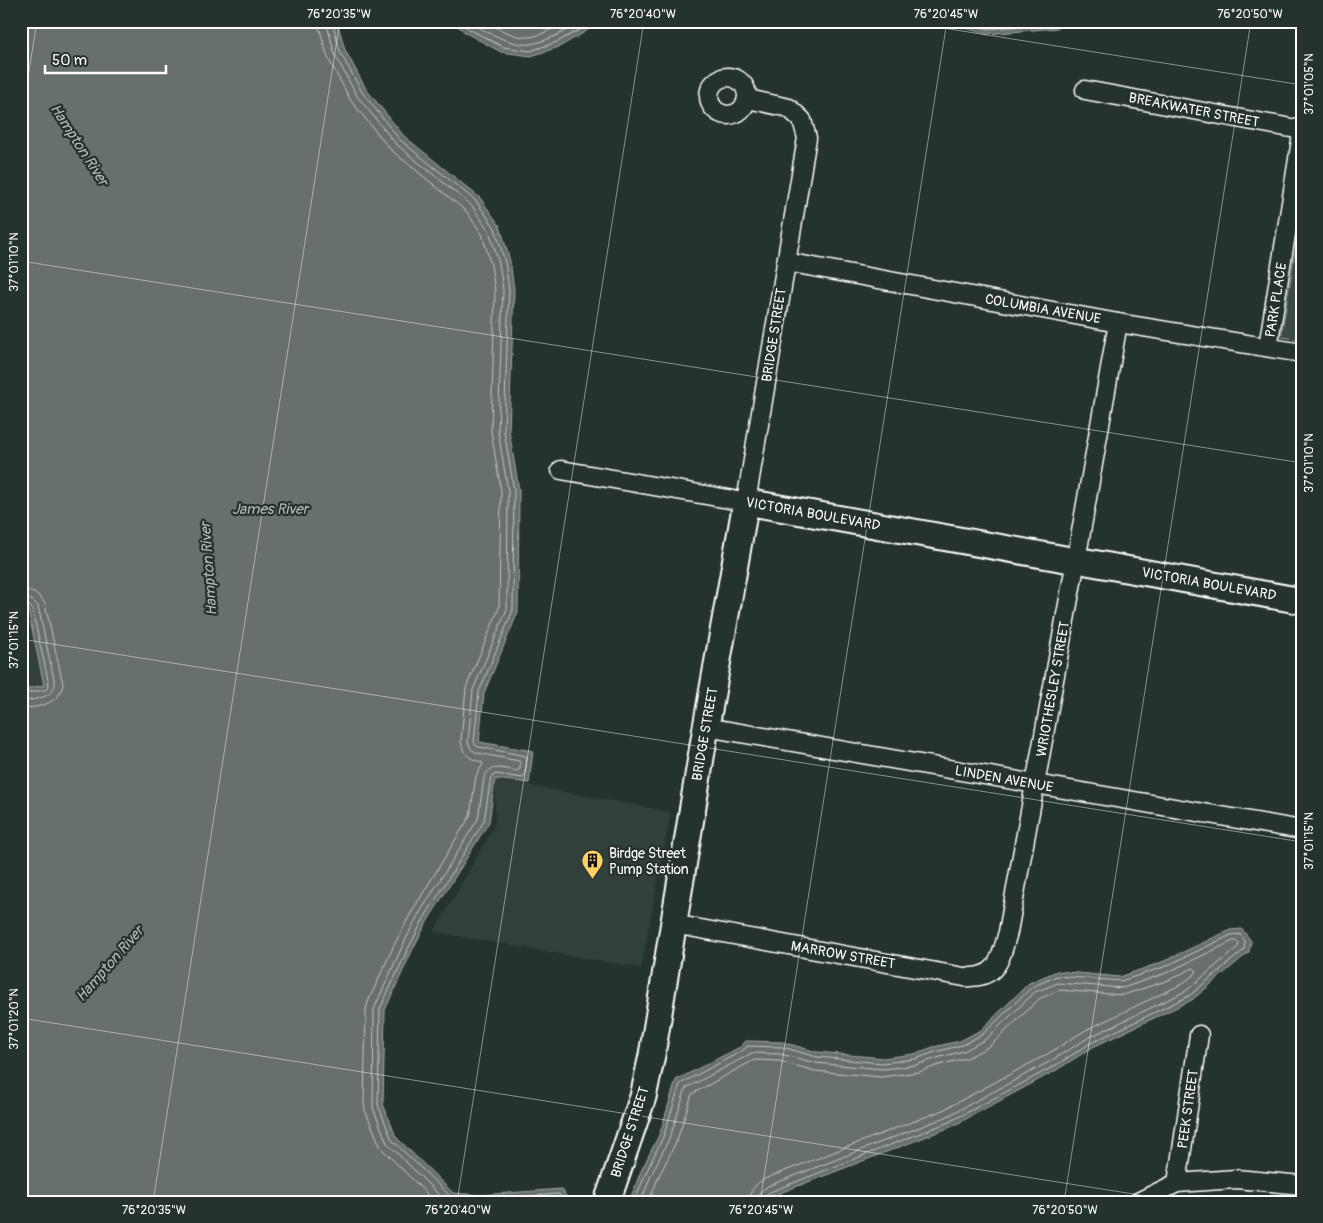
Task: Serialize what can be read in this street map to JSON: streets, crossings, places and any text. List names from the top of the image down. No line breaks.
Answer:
{"streets":{"street":["BREAKWATER STREET","PARK PLACE","COLUMBIA AVENUE","BRIDGE STREET","VICTORIA BOULEVARD","WRIOTHESLEY STREET","LINDEN AVENUE","MARROW STREET","PEEK STREET"]},"crossings":[["BREAKWATER STREET","PARK PLACE"],["PARK PLACE","COLUMBIA AVENUE"],["COLUMBIA AVENUE","BRIDGE STREET"],["COLUMBIA AVENUE","WRIOTHESLEY STREET"],["BRIDGE STREET","VICTORIA BOULEVARD"],["BRIDGE STREET","LINDEN AVENUE"],["BRIDGE STREET","MARROW STREET"],["VICTORIA BOULEVARD","WRIOTHESLEY STREET"],["WRIOTHESLEY STREET","LINDEN AVENUE"],["WRIOTHESLEY STREET","MARROW STREET"]],"water":["Hampton River","James River"],"places":{"building":["Birdge Street Pump Station"]},"scale_bar":"50 m","coordinates":["76°20'35\"W","76°20'40\"W","76°20'45\"W","76°20'50\"W","37°01'05\"N","37°01'10\"N","37°01'15\"N","37°01'20\"N"]}
